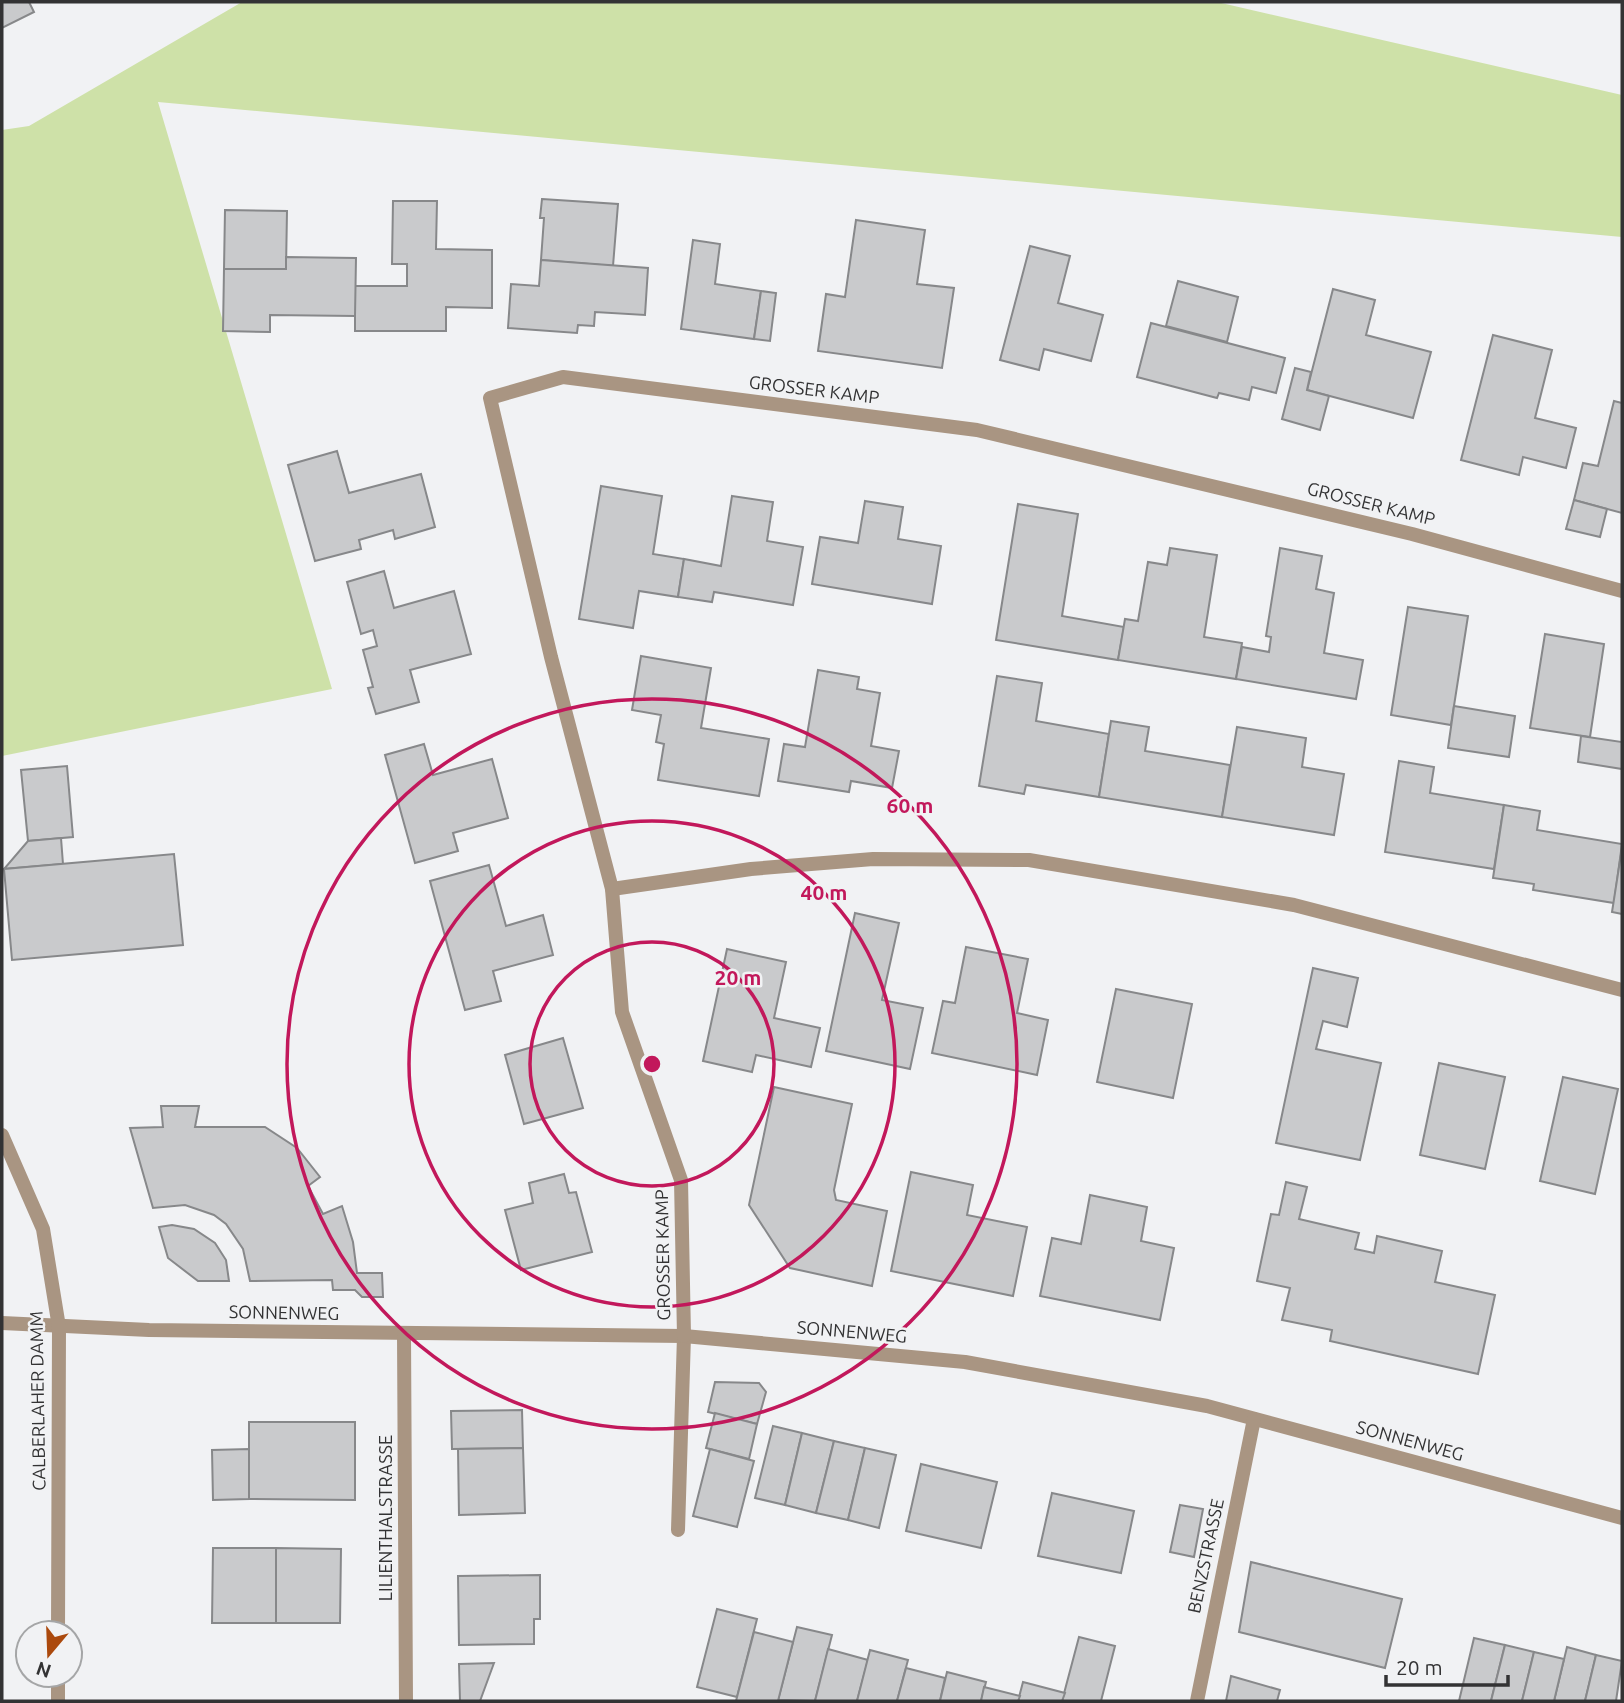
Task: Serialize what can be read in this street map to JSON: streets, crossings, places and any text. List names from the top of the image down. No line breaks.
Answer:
{"streets":{"street":["GROSSER KAMP","SONNENWEG","CALBERLAHER DAMM","LILIENTHALSTRASSE","BENZSTRASSE"]},"crossings":[["GROSSER KAMP","SONNENWEG"],["SONNENWEG","CALBERLAHER DAMM"],["SONNENWEG","LILIENTHALSTRASSE"],["SONNENWEG","BENZSTRASSE"]],"scale_bar":"20 m","north":"bottom","rings":["60 m","40 m","20 m"]}
